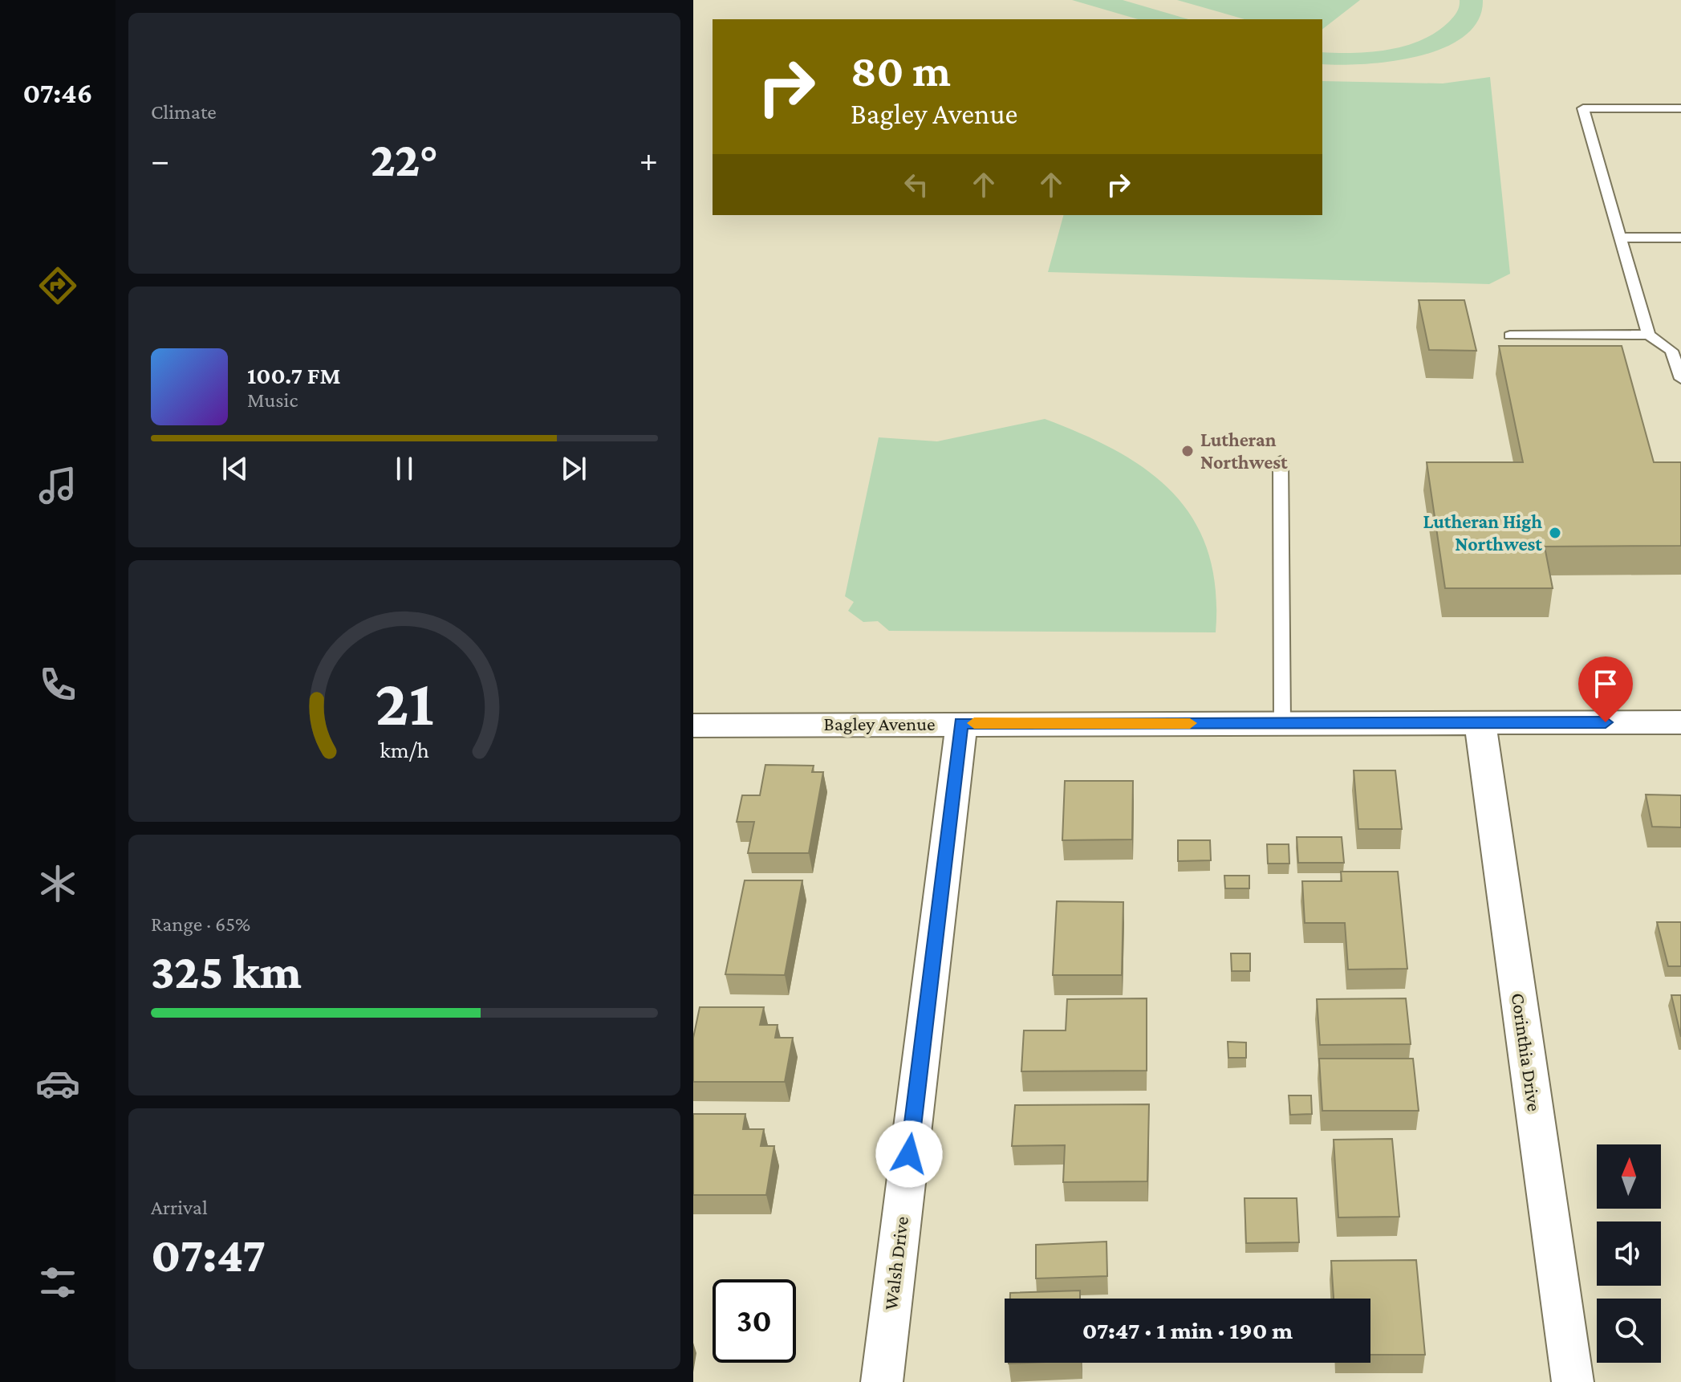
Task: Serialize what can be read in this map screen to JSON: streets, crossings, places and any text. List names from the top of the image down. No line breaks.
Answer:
{"streets":{"street":["Bagley Avenue","Corinthia Drive","Walsh Drive"]},"crossings":[["Bagley Avenue","Corinthia Drive"],["Bagley Avenue","Walsh Drive"]],"places":["Lutheran Northwest","Lutheran High Northwest"],"north":"top","page":{"tabs":"07:46","tile":["Climate",["Range · 65%","325 km"],["Arrival","07:47"]],"turn":["80 m","Bagley Avenue"],"heat":["−","22°","+"],"song":["100.7 FM","Music"],"limit":"30","trip":"07:47 · 1 min · 190 m","gauge":["21","km/h"]}}
